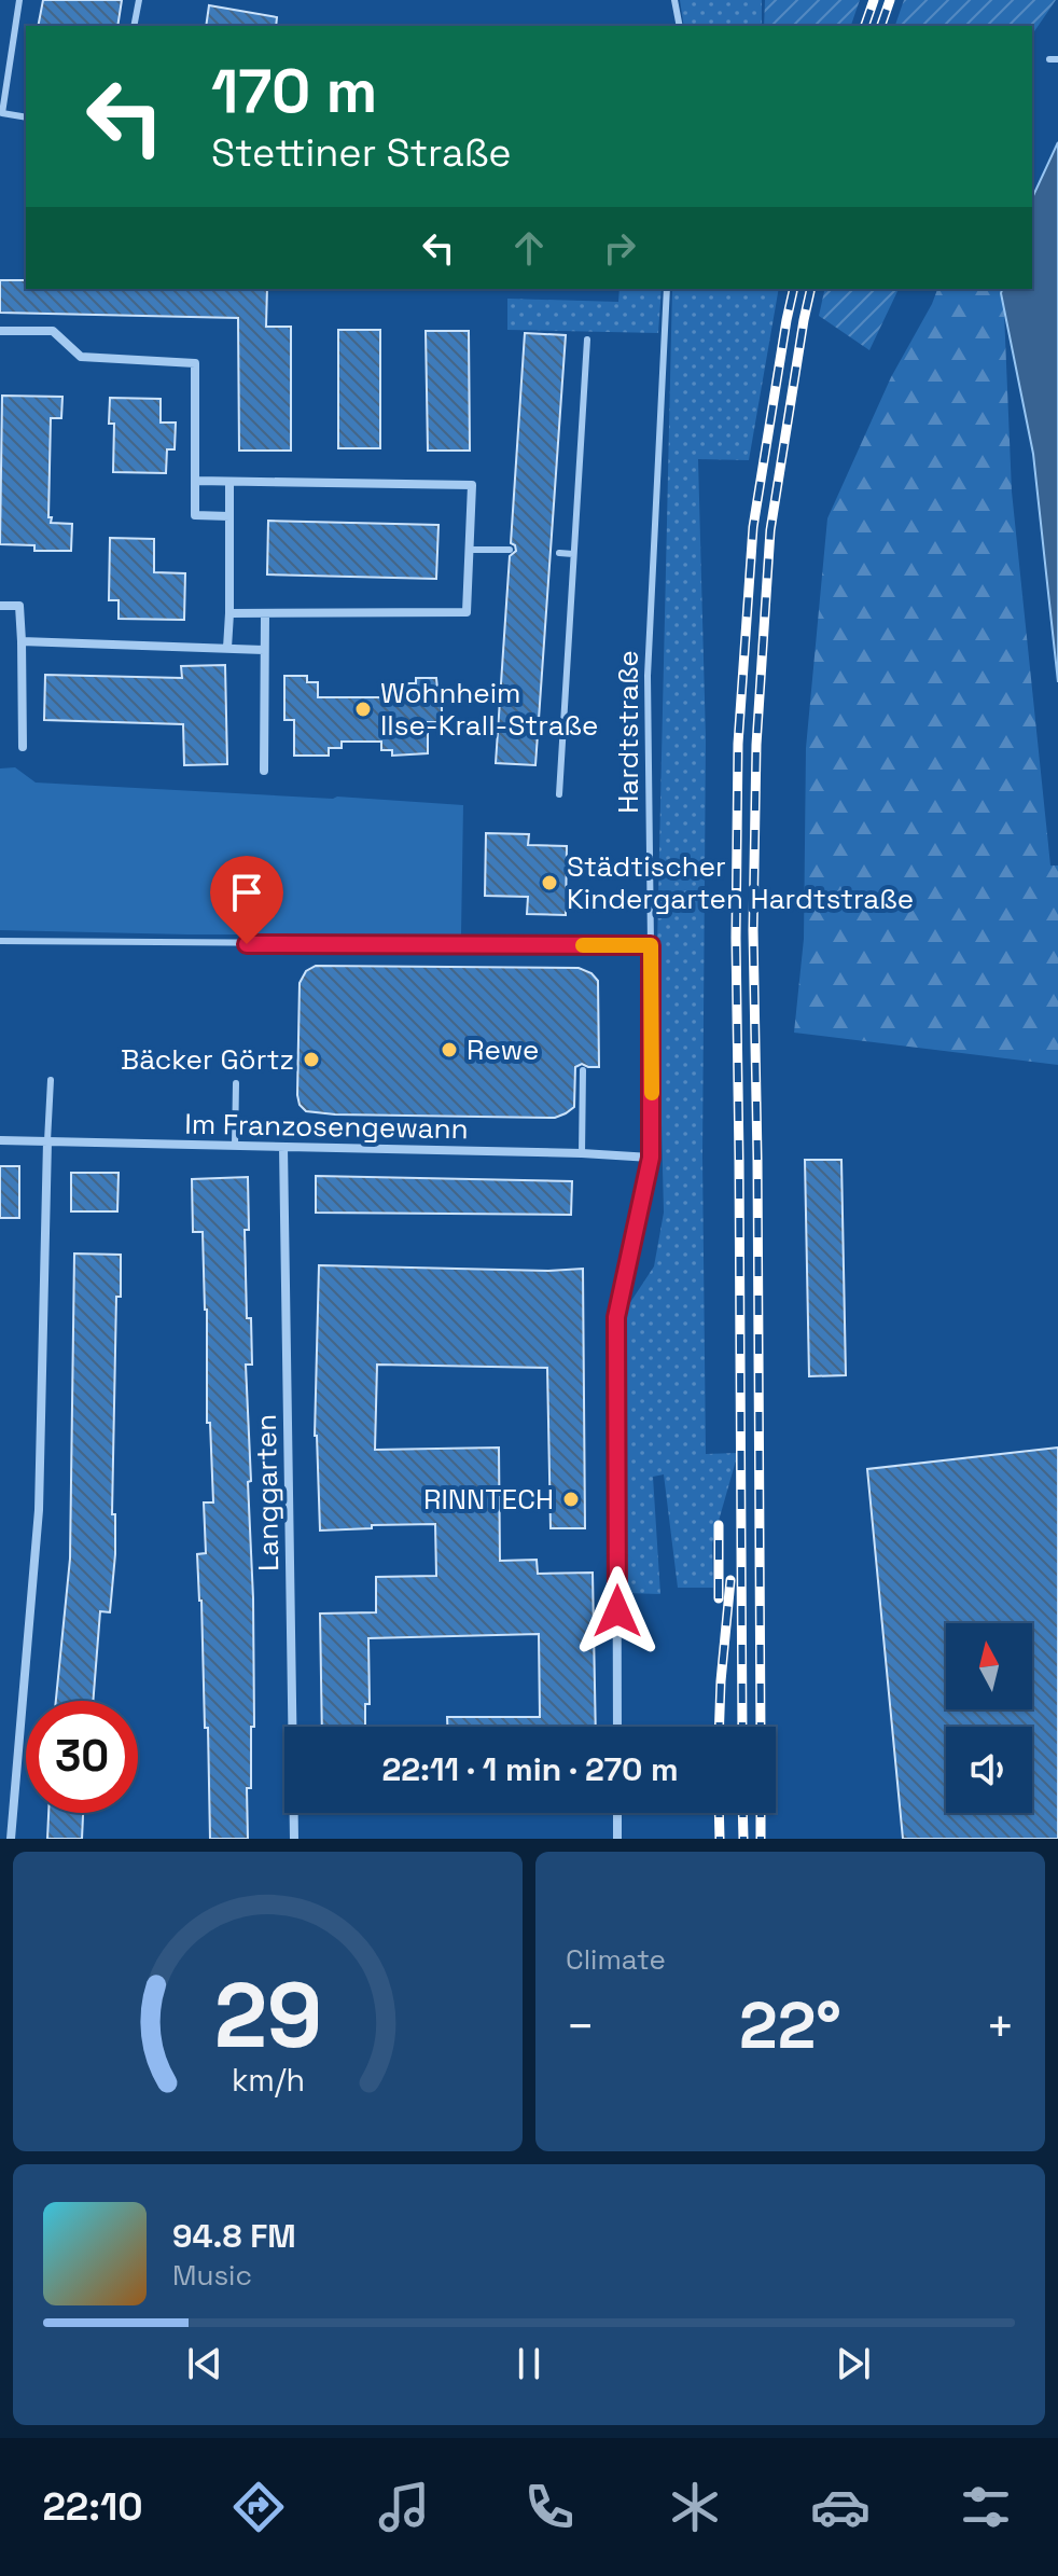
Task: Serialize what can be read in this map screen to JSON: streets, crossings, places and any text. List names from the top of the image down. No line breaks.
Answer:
{"streets":{"street":["Hardtstraße","Im Franzosengewann","Langgarten"]},"crossings":[["Hardtstraße","Im Franzosengewann"],["Im Franzosengewann","Langgarten"]],"places":["Wohnheim Ilse-Krall-Straße","Städtischer Kindergarten Hardtstraße","Rewe","Bäcker Görtz","RINNTECH"],"north":"top","page":{"turn":["170 m","Stettiner Straße"],"limit":"30","trip":"22:11 · 1 min · 270 m","tile":"Climate","heat":["−","22°","+"],"song":["94.8 FM","Music"],"tabs":"22:10","gauge":["29","km/h"]}}
